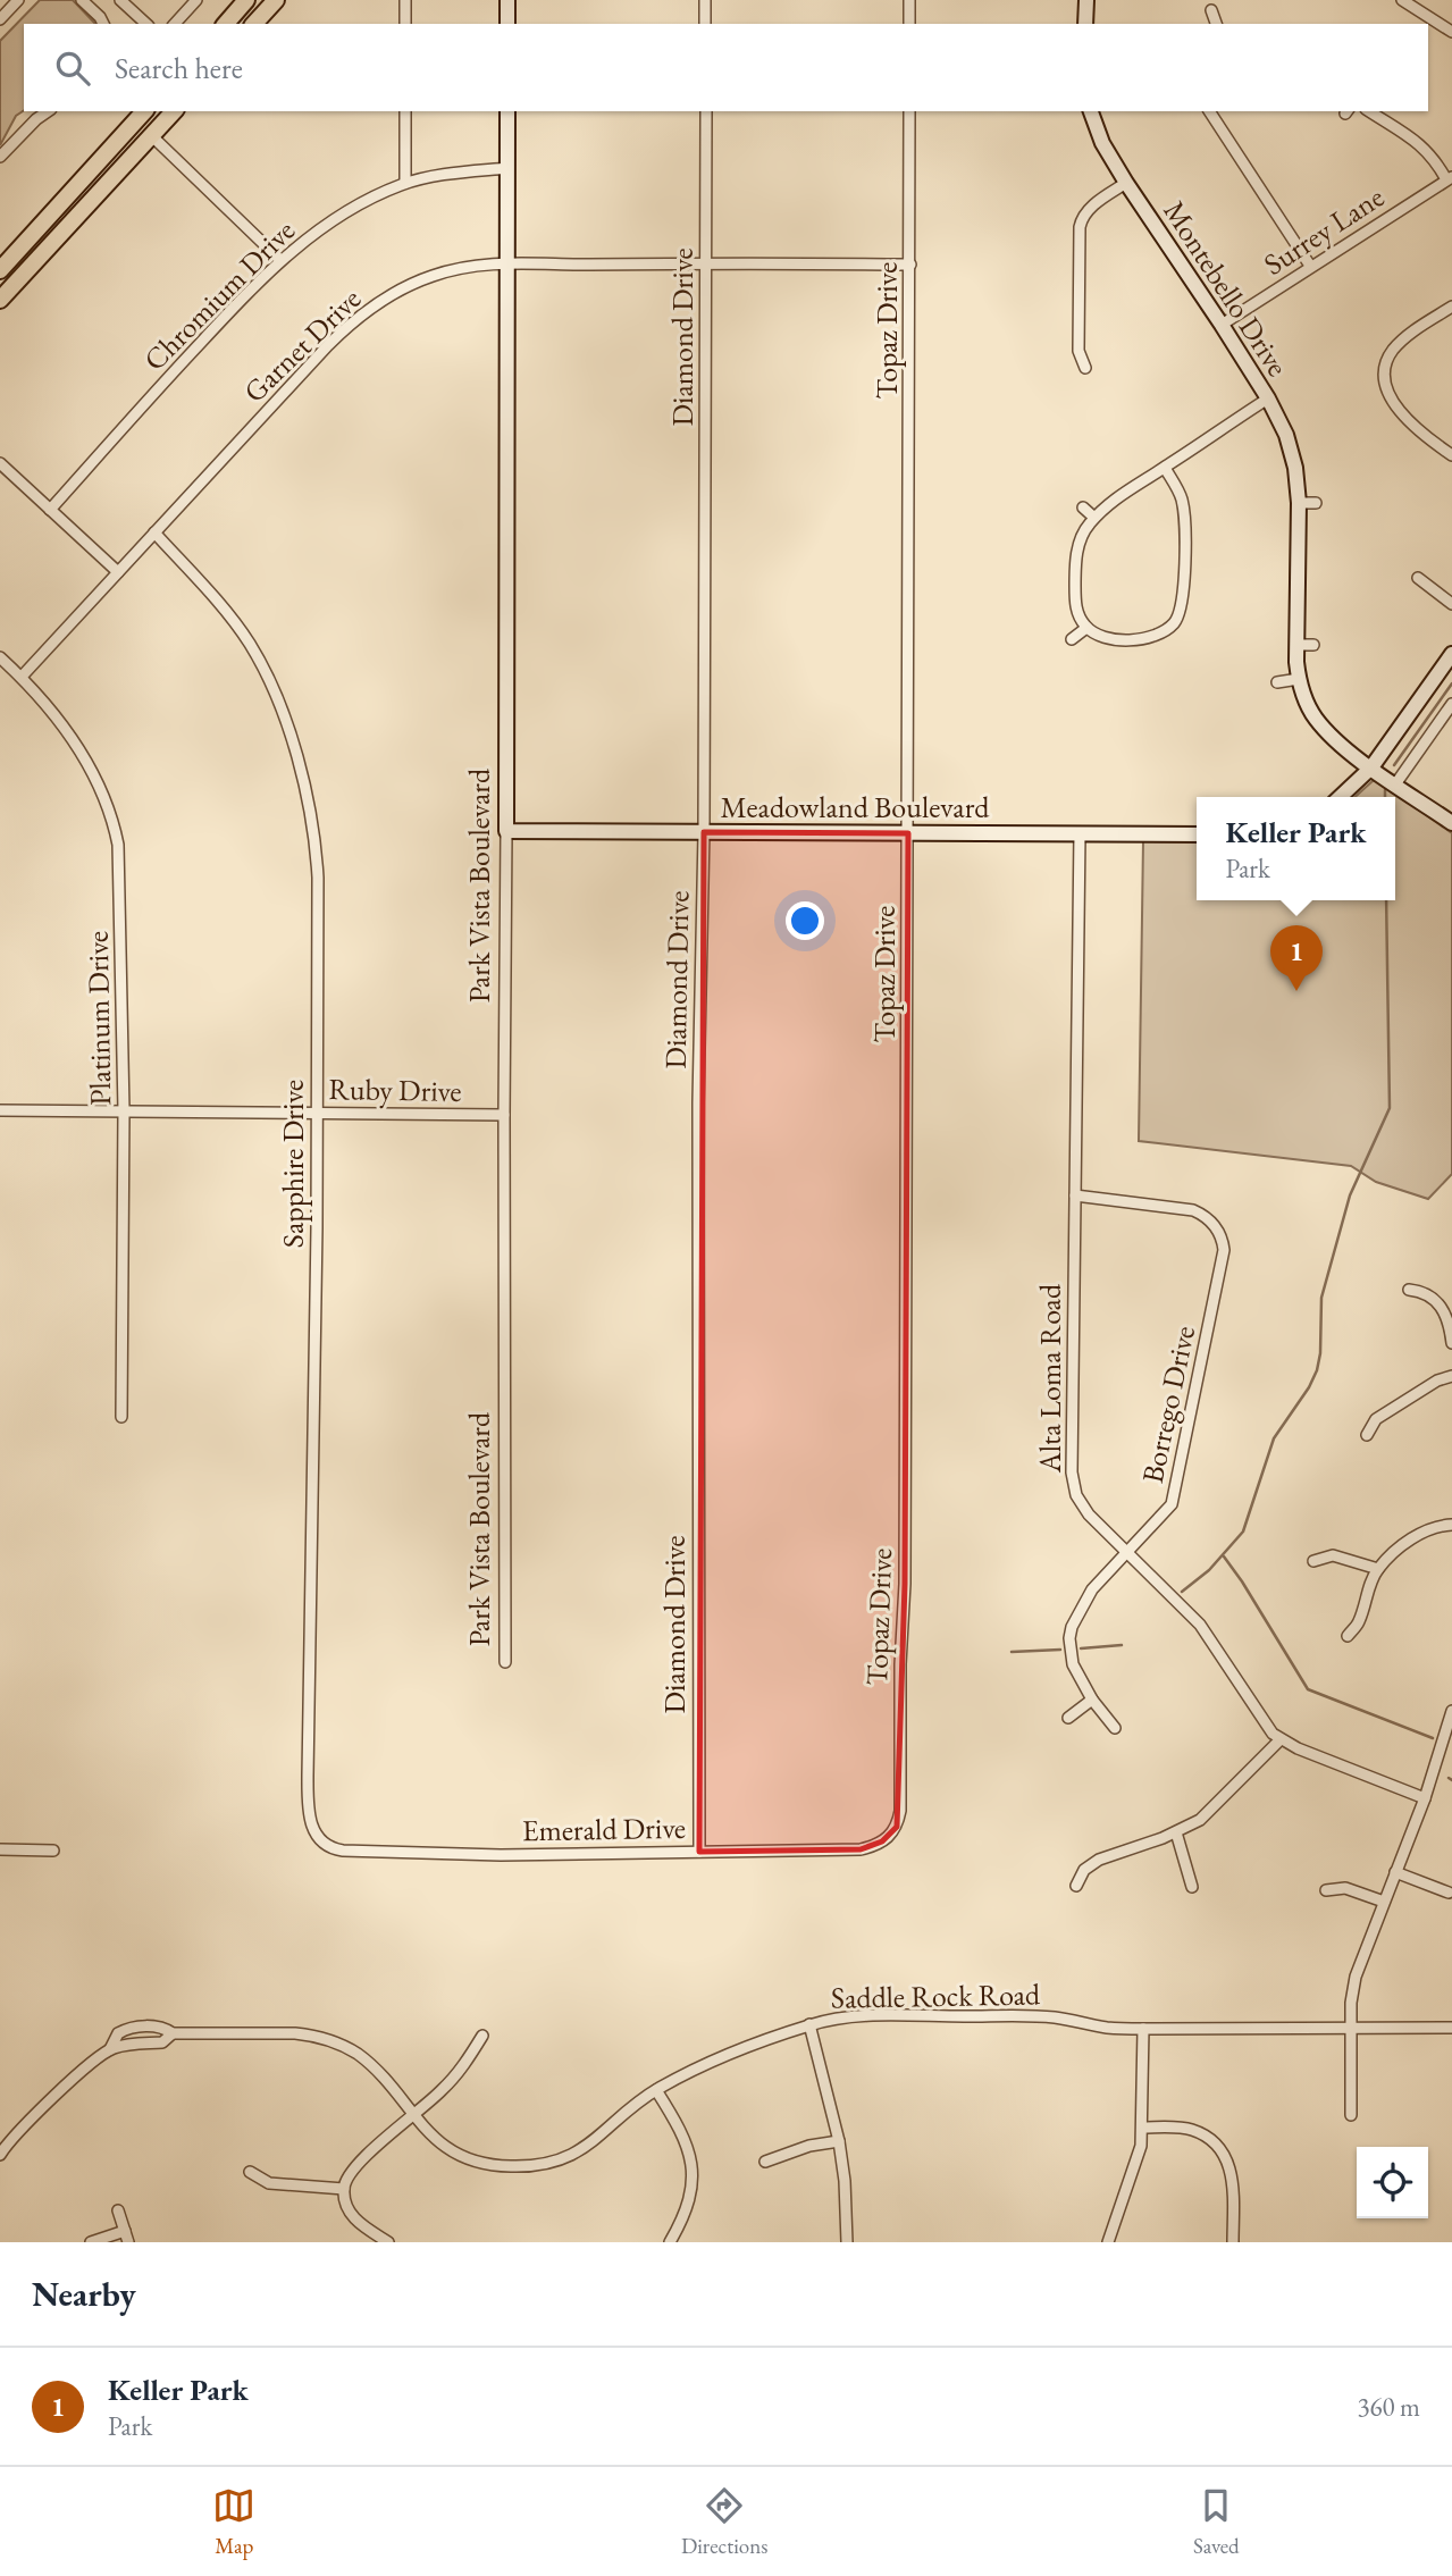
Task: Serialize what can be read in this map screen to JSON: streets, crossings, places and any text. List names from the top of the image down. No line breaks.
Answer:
{"streets":{"street":["Surrey Lane","Montebello Drive","Chromium Drive","Topaz Drive","Diamond Drive","Garnet Drive","Meadowland Boulevard","Park Vista Boulevard","Platinum Drive","Ruby Drive","Sapphire Drive","Alta Loma Road","Borrego Drive","Emerald Drive","Saddle Rock Road"]},"crossings":[["Surrey Lane","Montebello Drive"],["Chromium Drive","Park Vista Boulevard"],["Topaz Drive","Garnet Drive"],["Topaz Drive","Meadowland Boulevard"],["Topaz Drive","Emerald Drive"],["Diamond Drive","Garnet Drive"],["Diamond Drive","Meadowland Boulevard"],["Diamond Drive","Emerald Drive"],["Garnet Drive","Park Vista Boulevard"],["Garnet Drive","Platinum Drive"],["Garnet Drive","Sapphire Drive"],["Meadowland Boulevard","Park Vista Boulevard"],["Meadowland Boulevard","Alta Loma Road"],["Park Vista Boulevard","Ruby Drive"],["Platinum Drive","Ruby Drive"],["Ruby Drive","Sapphire Drive"],["Sapphire Drive","Emerald Drive"],["Alta Loma Road","Borrego Drive"]],"page":{"search":"Search here","popup":["Keller Park","Park"],"pins":"1","heading":"Nearby","list":[{"mark":"1","name":"Keller Park","note":"Park","value":"360 m"}],"nav":["Map","Directions","Saved"]}}
